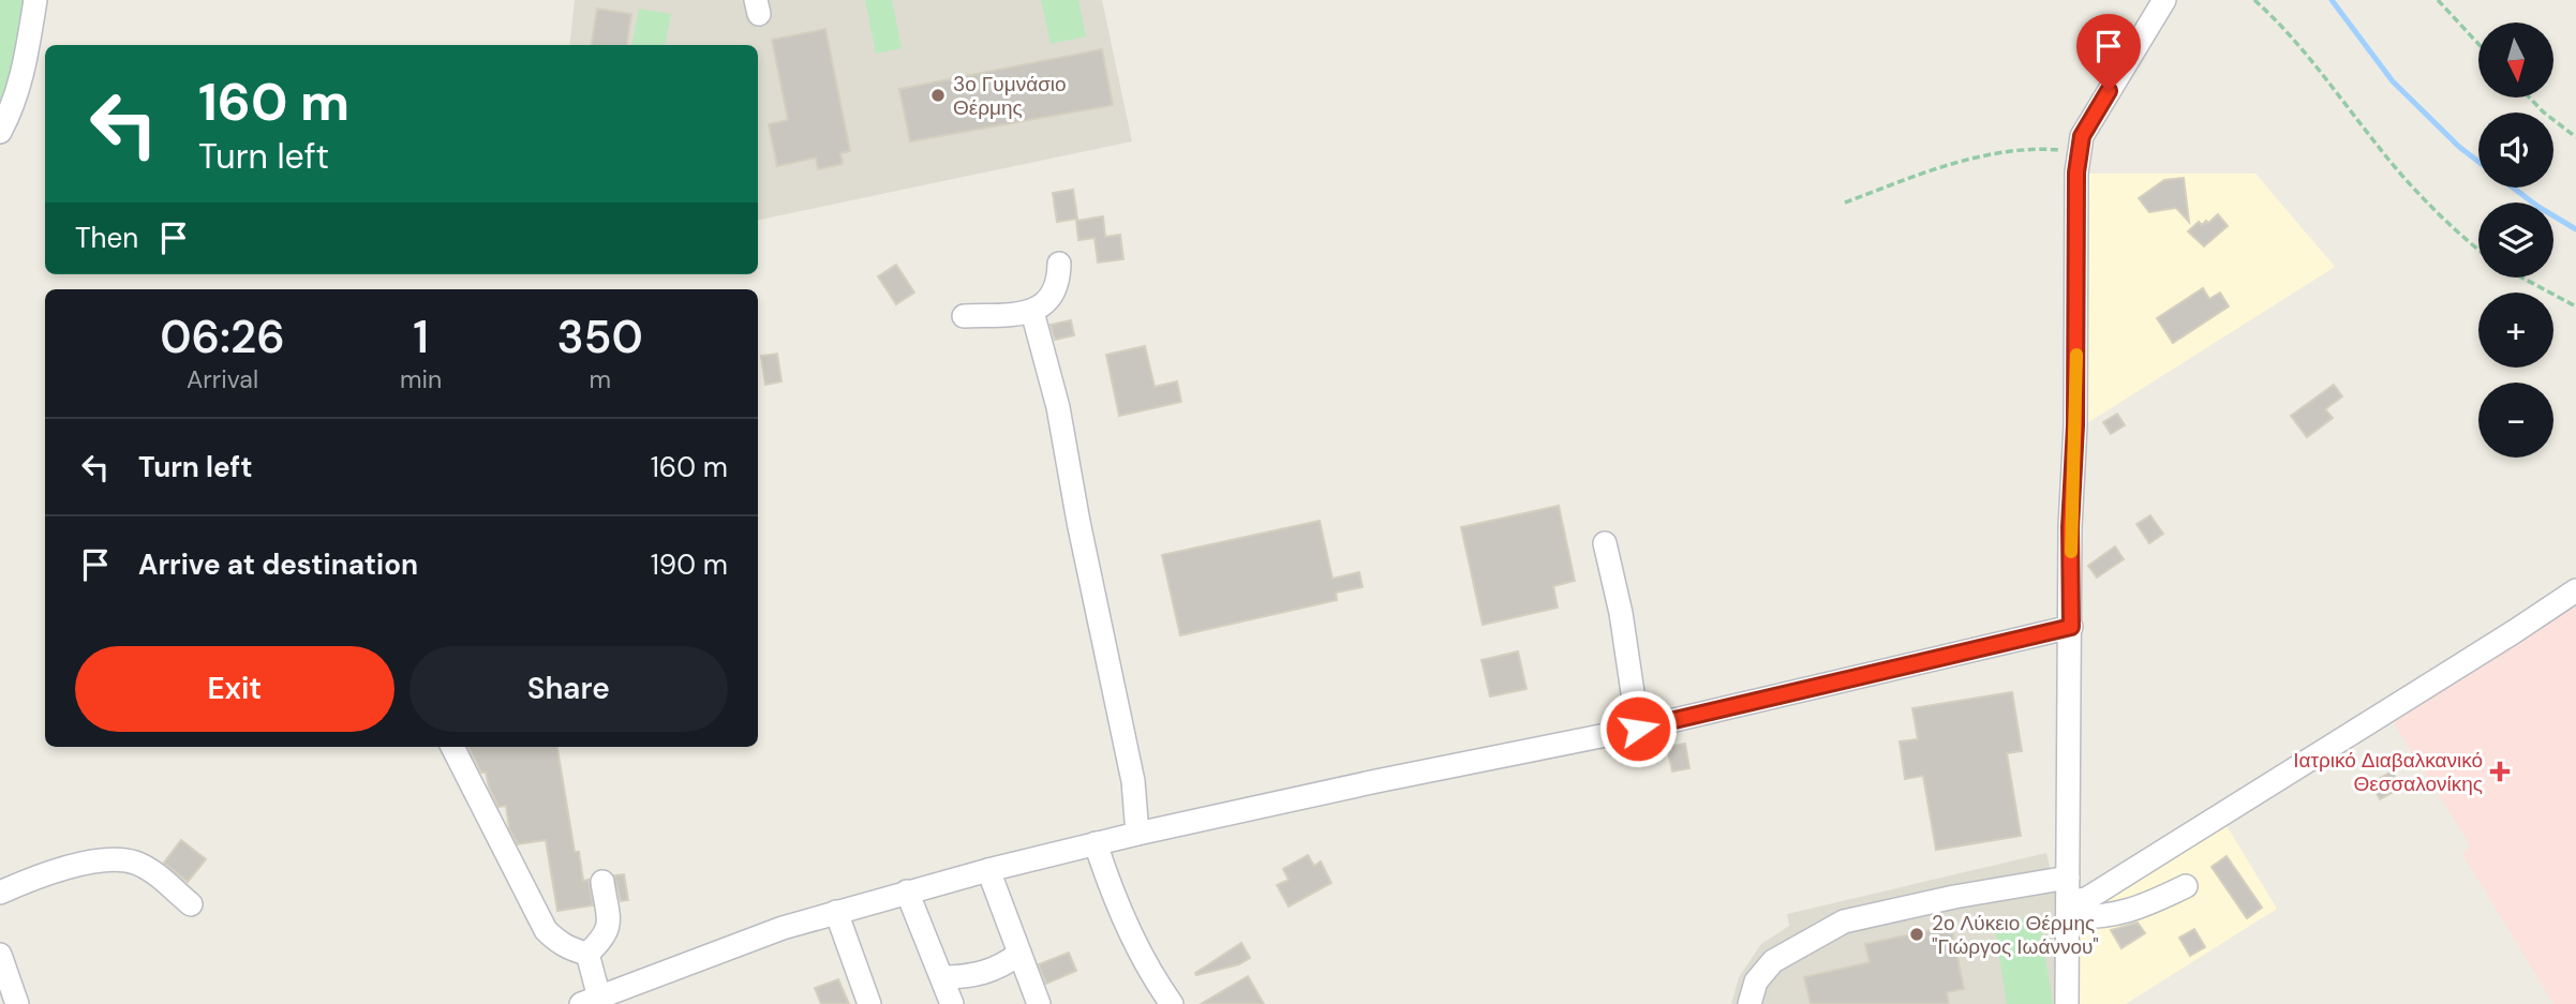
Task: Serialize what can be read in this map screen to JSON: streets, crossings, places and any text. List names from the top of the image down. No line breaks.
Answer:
{"places":{"other":["3ο Γυμνάσιο Θέρμης","2ο Λύκειο Θέρμης \"Γιώργος Ιωάννου\""],"health":["Ιατρικό Διαβαλκανικό Θεσσαλονίκης"]},"north":"bottom","page":{"map_buttons":["+","−"],"turn":["160 m","Turn left"],"then":"Then","eta":["06:26","Arrival","1","min","350","m"],"list":[{"name":"Turn left","value":"160 m"},{"name":"Arrive at destination","value":"190 m"}],"buttons":["Exit","Share"]}}
